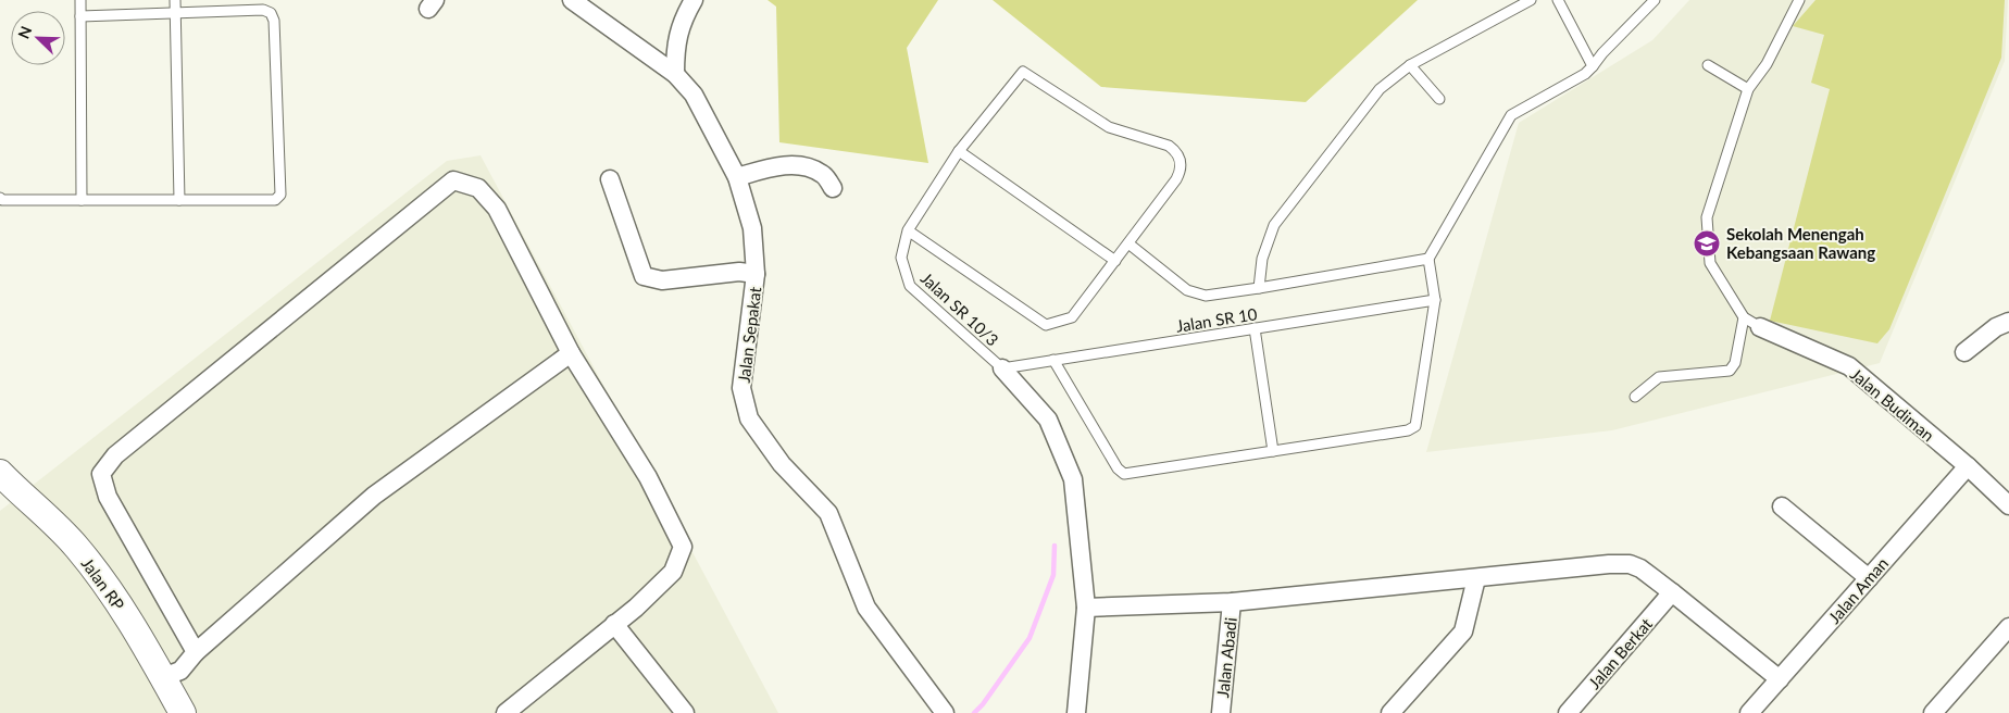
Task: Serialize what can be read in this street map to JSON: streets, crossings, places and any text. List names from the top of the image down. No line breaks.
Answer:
{"streets":{"street":["Jalan Sepakat","Jalan Budiman","Jalan RP","Jalan Aman","Jalan Berkat","Jalan Abadi"],"lane":["Jalan SR 10/3","Jalan SR 10"]},"crossings":[["Jalan SR 10/3","Jalan SR 10"],["Jalan Budiman","Jalan Aman"]],"places":{"school or university":["Sekolah Menengah Kebangsaan Rawang"]},"north":"top left"}
